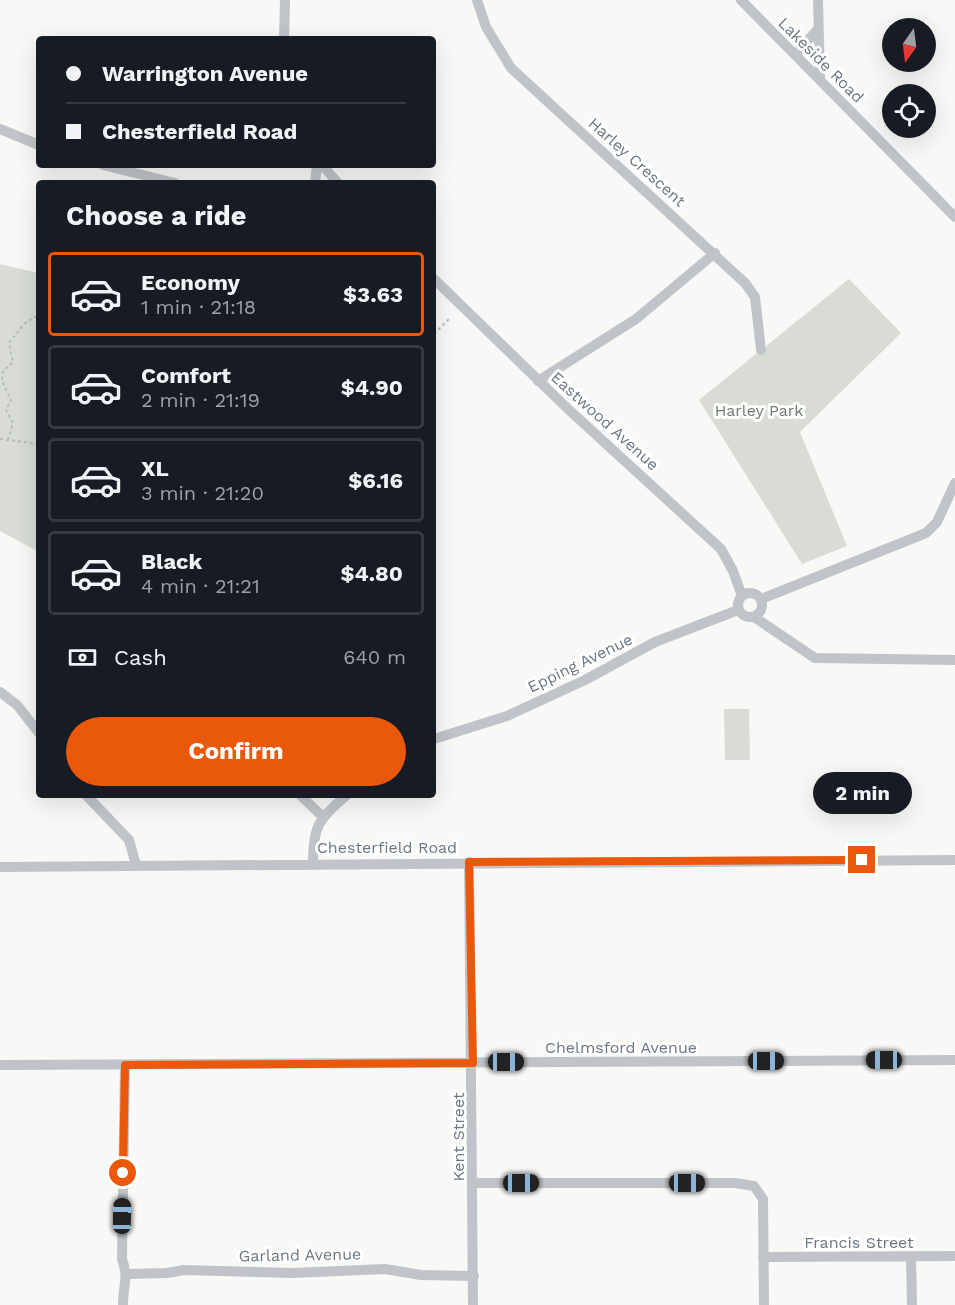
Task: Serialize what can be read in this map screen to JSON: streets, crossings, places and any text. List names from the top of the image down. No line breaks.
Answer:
{"streets":{"street":["Lakeside Road","Harley Crescent","Eastwood Avenue","Epping Avenue","Chesterfield Road","Chelmsford Avenue","Kent Street","Francis Street","Garland Avenue"]},"crossings":[["Eastwood Avenue","Epping Avenue"],["Chesterfield Road","Kent Street"],["Chelmsford Avenue","Kent Street"],["Kent Street","Garland Avenue"]],"parks":["Harley Park"],"north":"bottom","page":{"banner":["Warrington Avenue","Chesterfield Road"],"heading":"Choose a ride","list":[{"name":"Economy","note":"1 min · 21:18","value":"$3.63"},{"name":"Comfort","note":"2 min · 21:19","value":"$4.90"},{"name":"XL","note":"3 min · 21:20","value":"$6.16"},{"name":"Black","note":"4 min · 21:21","value":"$4.80"}],"pay":["Cash","640 m"],"buttons":"Confirm","bubble":"2 min"}}
